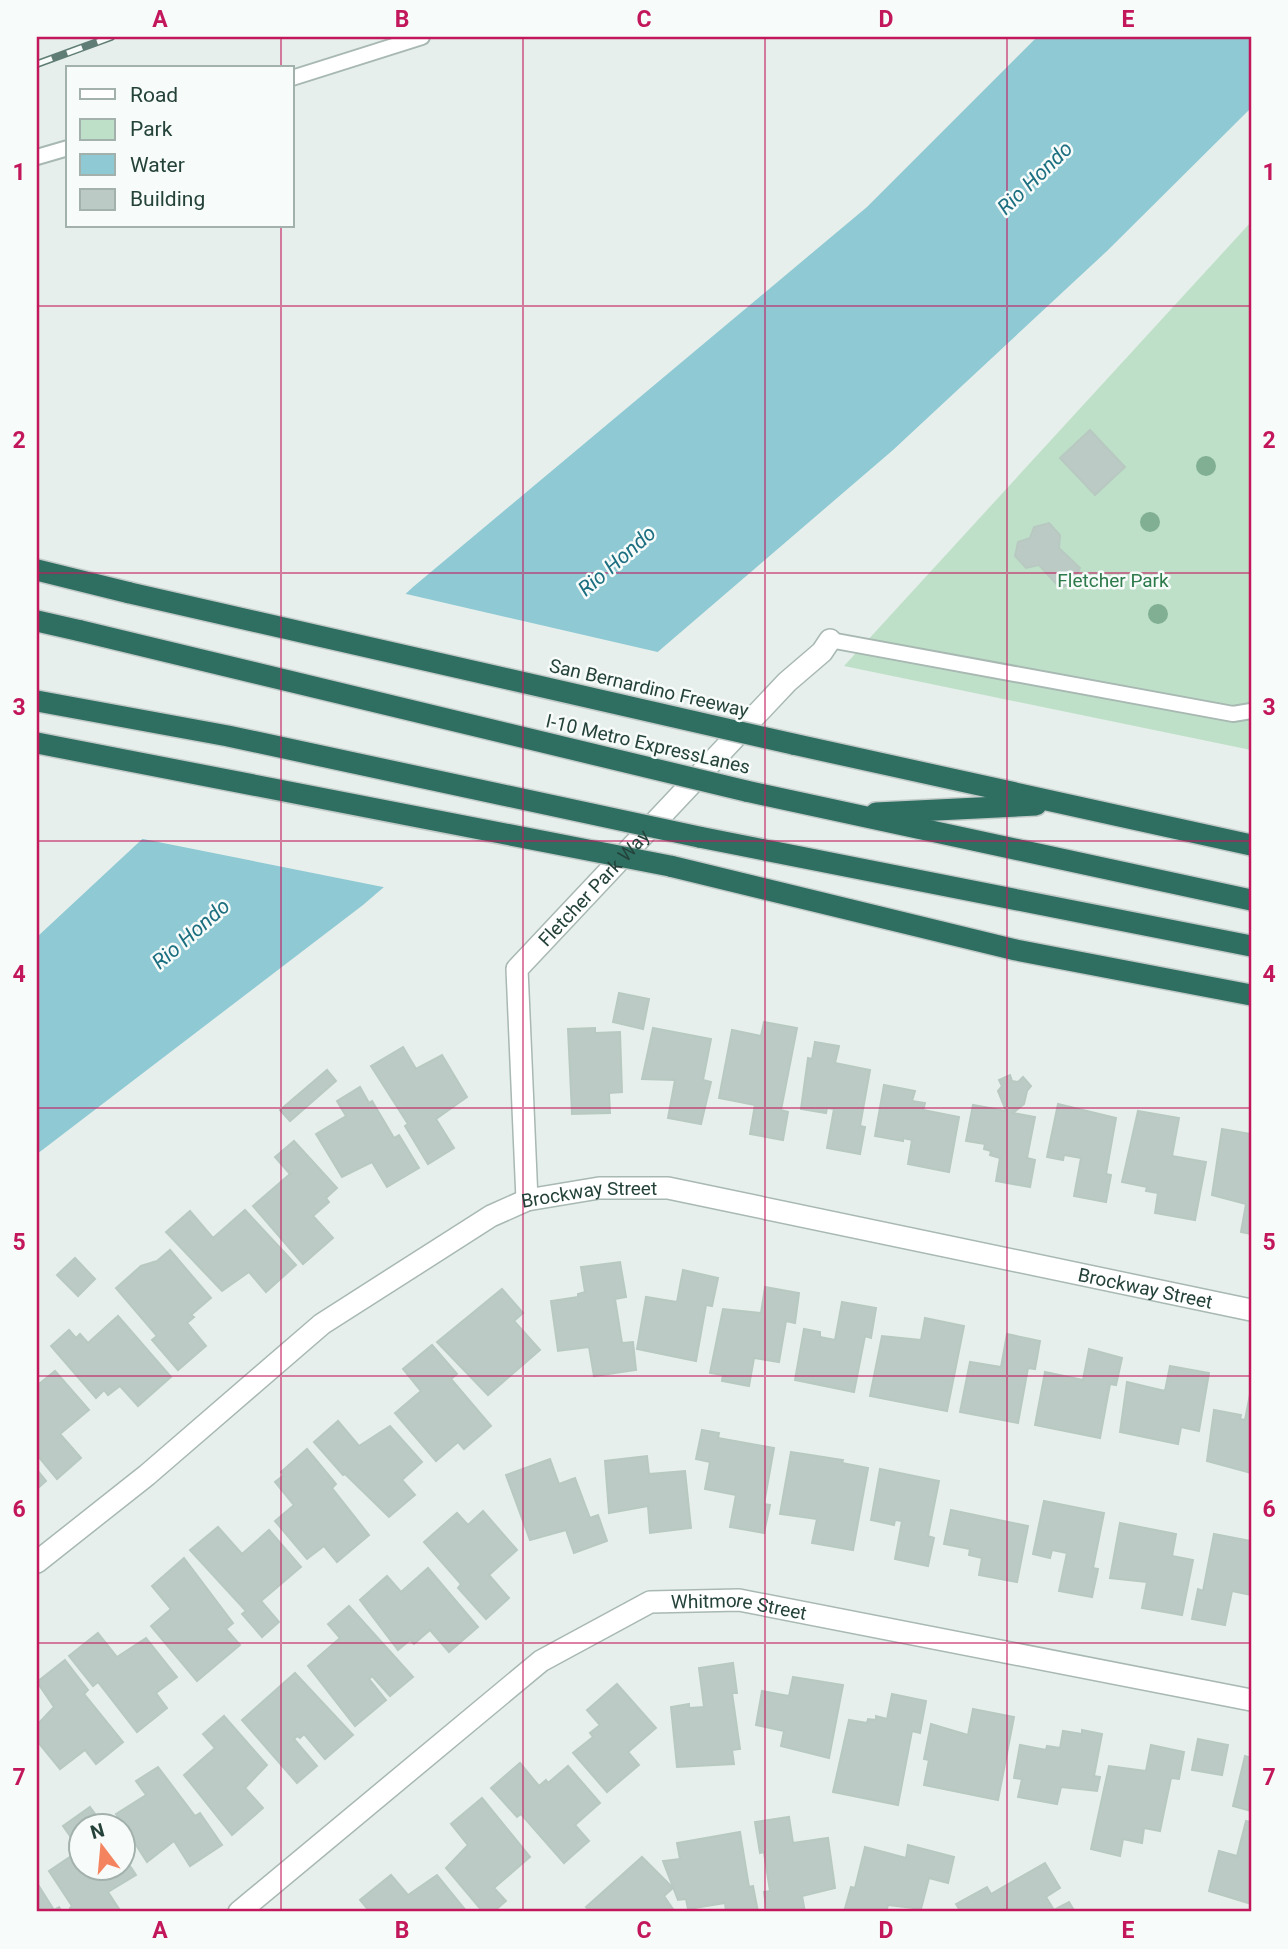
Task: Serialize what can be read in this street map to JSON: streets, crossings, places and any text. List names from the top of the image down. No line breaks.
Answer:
{"streets":{"highway":["San Bernardino Freeway","I-10 Metro ExpressLanes"],"street":["Fletcher Park Way","Brockway Street","Whitmore Street"]},"crossings":[["Fletcher Park Way","Brockway Street"]],"water":["Rio Hondo"],"parks":["Fletcher Park"],"legend":["Road","Park","Water","Building"],"north":"top","grid":{"columns":["A","B","C","D","E"],"rows":["1","2","3","4","5","6","7"]}}
